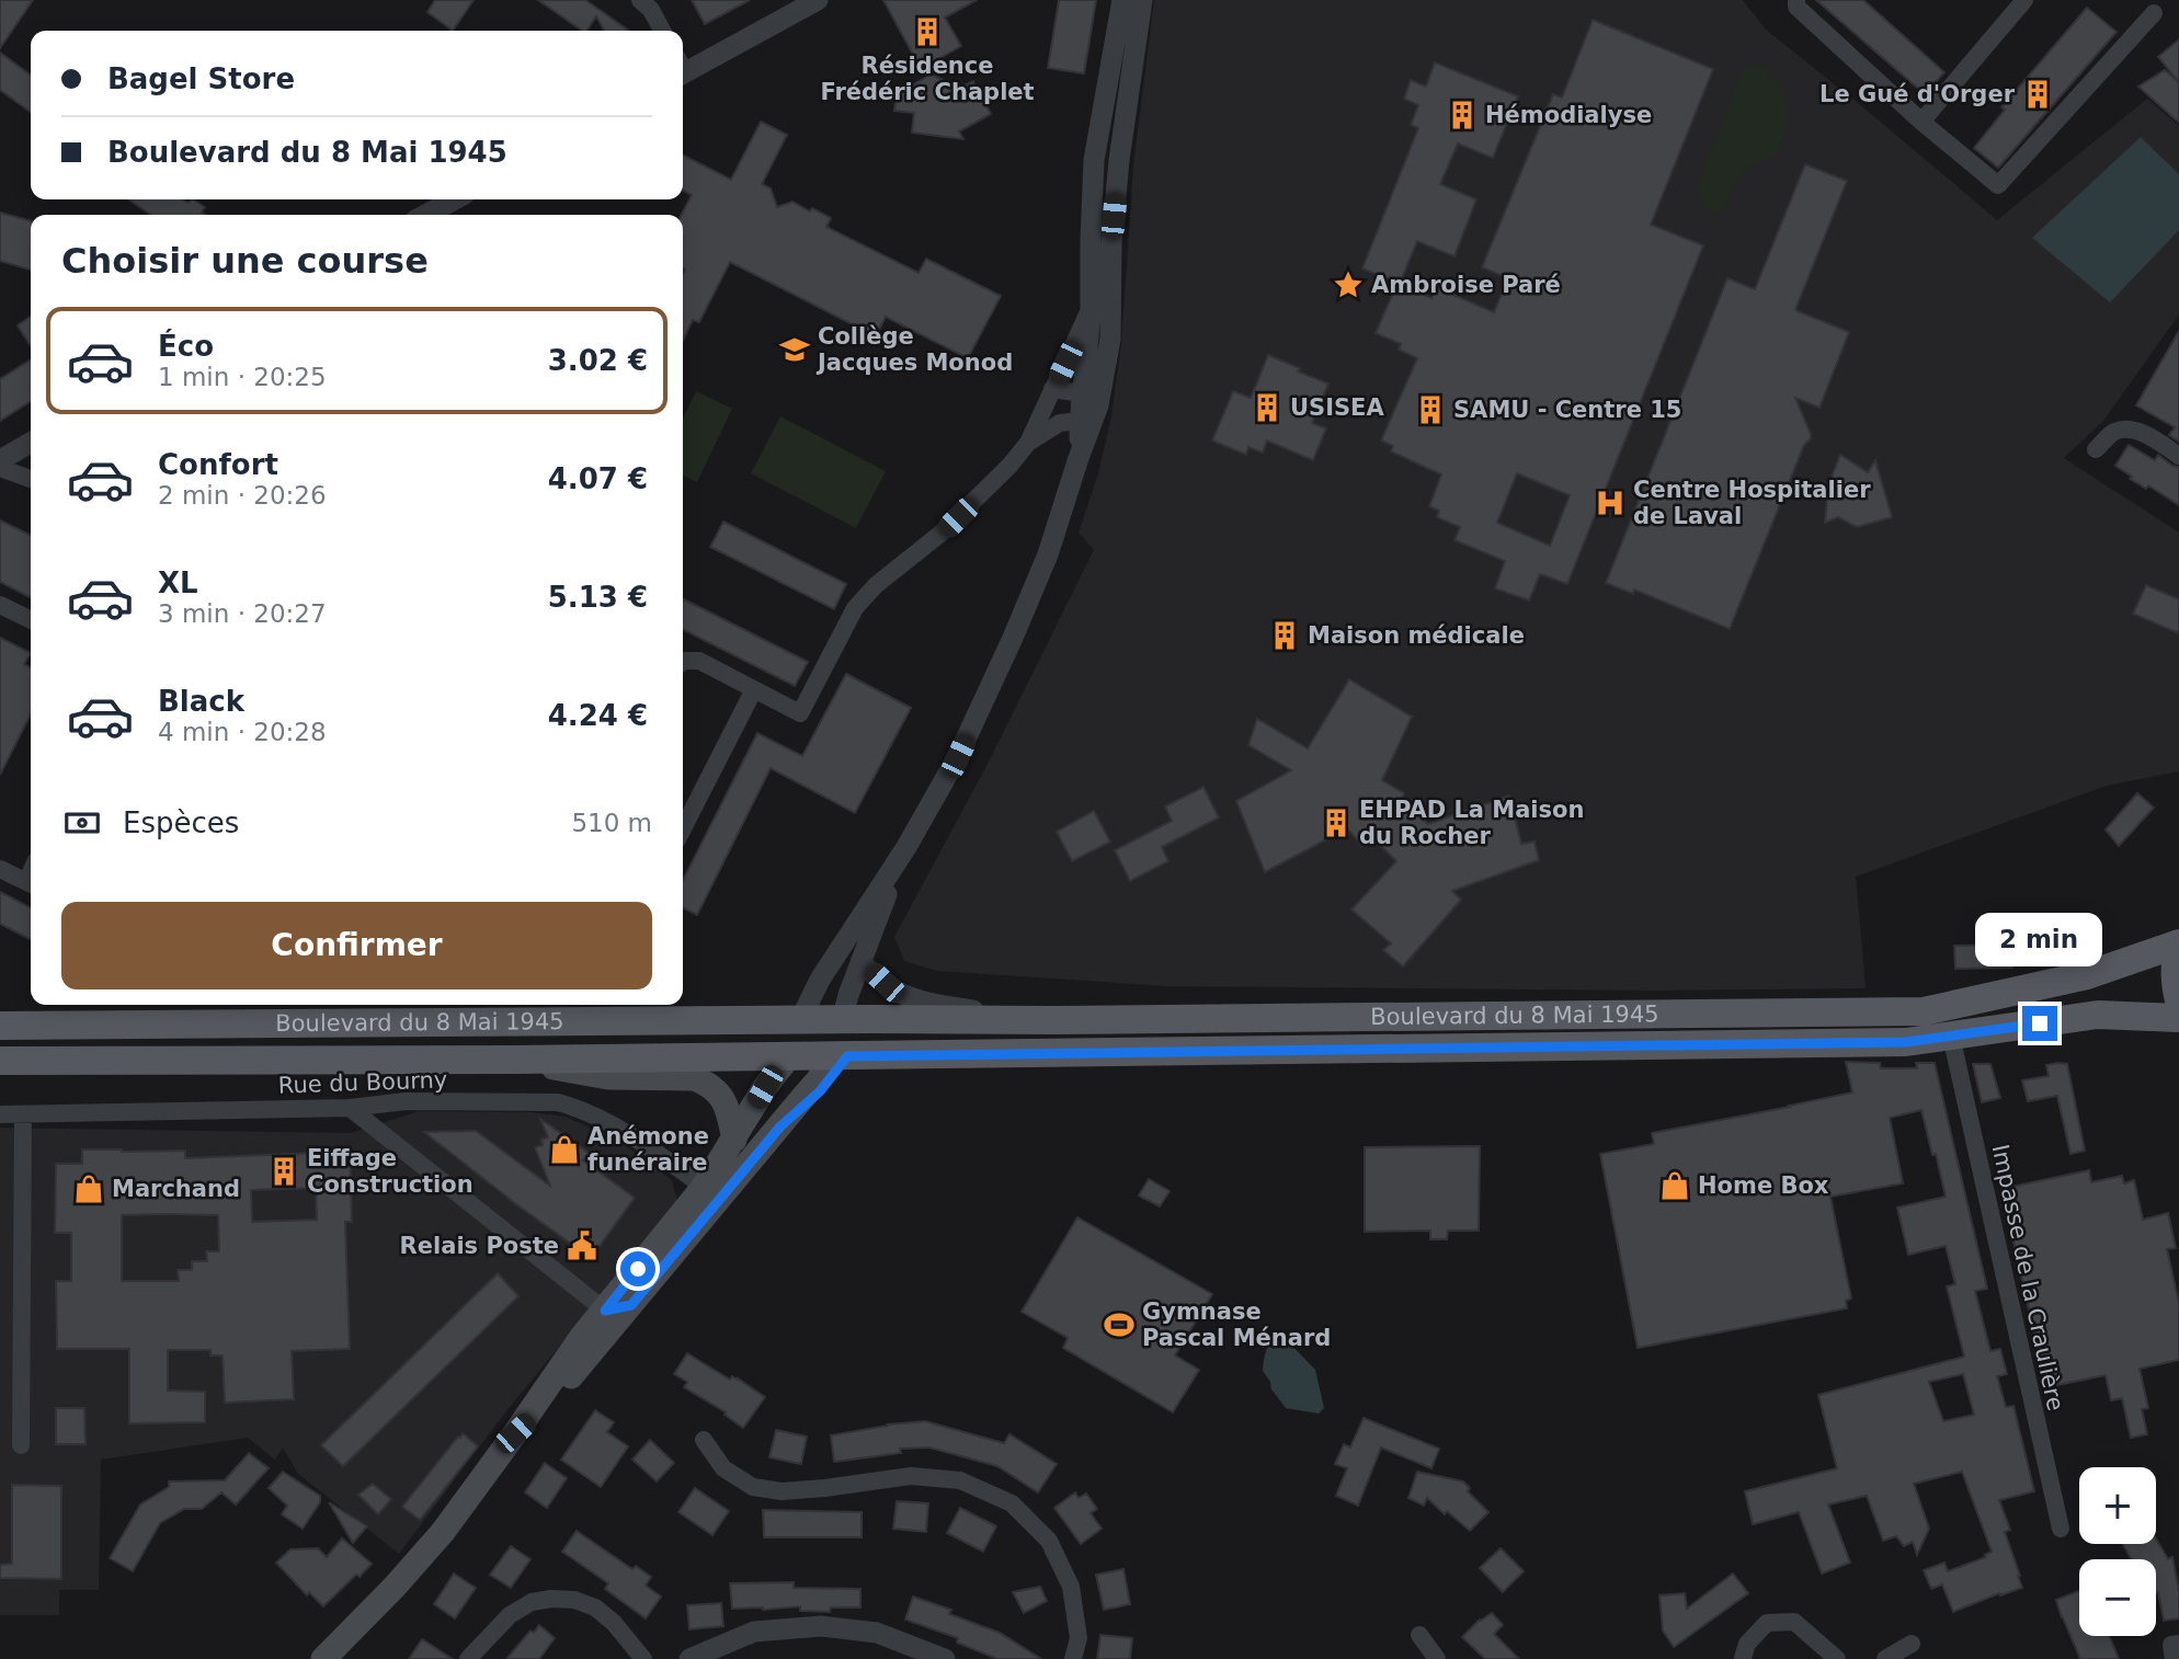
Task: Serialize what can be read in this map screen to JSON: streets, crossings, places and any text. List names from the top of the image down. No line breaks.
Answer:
{"streets":{"main road":["Boulevard du 8 Mai 1945"],"street":["Rue du Bourny","Impasse de la Craulière"]},"crossings":[["Boulevard du 8 Mai 1945","Impasse de la Craulière"]],"places":{"building":["Résidence Frédéric Chaplet","Le Gué d'Orger","Hémodialyse","USISEA","SAMU - Centre 15","Maison médicale","EHPAD La Maison du Rocher","Eiffage Construction"],"place":["Ambroise Paré"],"school or university":["Collège Jacques Monod"],"hospital":["Centre Hospitalier de Laval"],"shop":["Anémone funéraire","Home Box","Marchand"],"public building":["Relais Poste"],"sports":["Gymnase Pascal Ménard"]},"page":{"banner":["Bagel Store","Boulevard du 8 Mai 1945"],"heading":"Choisir une course","list":[{"name":"Éco","note":"1 min · 20:25","value":"3.02 €"},{"name":"Confort","note":"2 min · 20:26","value":"4.07 €"},{"name":"XL","note":"3 min · 20:27","value":"5.13 €"},{"name":"Black","note":"4 min · 20:28","value":"4.24 €"}],"pay":["Espèces","510 m"],"buttons":"Confirmer","bubble":"2 min","map_buttons":["+","−"]}}
